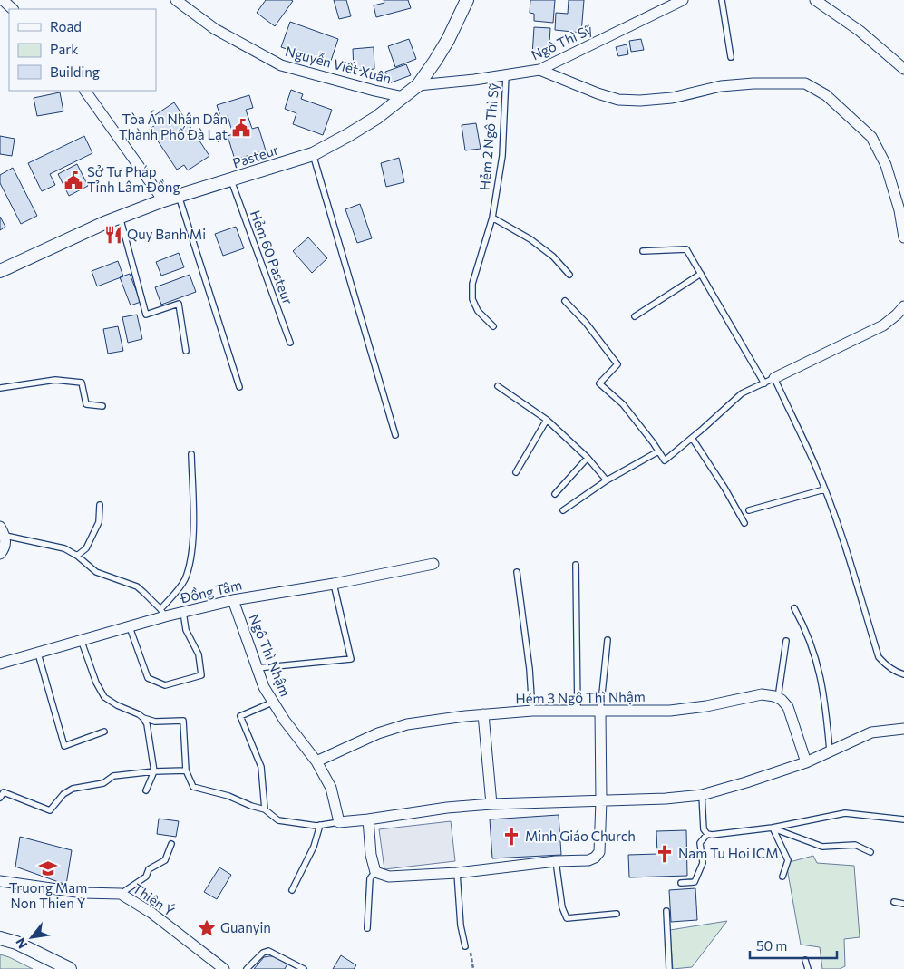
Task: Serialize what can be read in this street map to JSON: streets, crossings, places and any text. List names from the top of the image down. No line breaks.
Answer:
{"streets":{"street":["Ngô Thì Sỹ","Nguyễn Viết Xuân","Pasteur","Đồng Tâm","Ngô Thì Nhậm","Hẻm 3 Ngô Thì Nhậm","Thiện Ý"],"lane":["Hẻm 2 Ngô Thì Sỹ","Hẻm 60 Pasteur"]},"crossings":[["Ngô Thì Sỹ","Hẻm 2 Ngô Thì Sỹ"],["Ngô Thì Sỹ","Pasteur"],["Nguyễn Viết Xuân","Pasteur"],["Pasteur","Hẻm 60 Pasteur"],["Đồng Tâm","Ngô Thì Nhậm"],["Ngô Thì Nhậm","Hẻm 3 Ngô Thì Nhậm"]],"places":{"public building":["Tòa Án Nhân Dân Thành Phố Đà Lạt","Sở Tư Pháp Tỉnh Lâm Đồng"],"restaurant":["Quy Banh Mi"],"church":["Minh Giáo Church","Nam Tu Hoi ICM"],"school or university":["Truong Mam Non Thien Y"],"place":["Guanyin"]},"legend":["Road","Park","Building"],"scale_bar":"50 m","north":"bottom left"}
